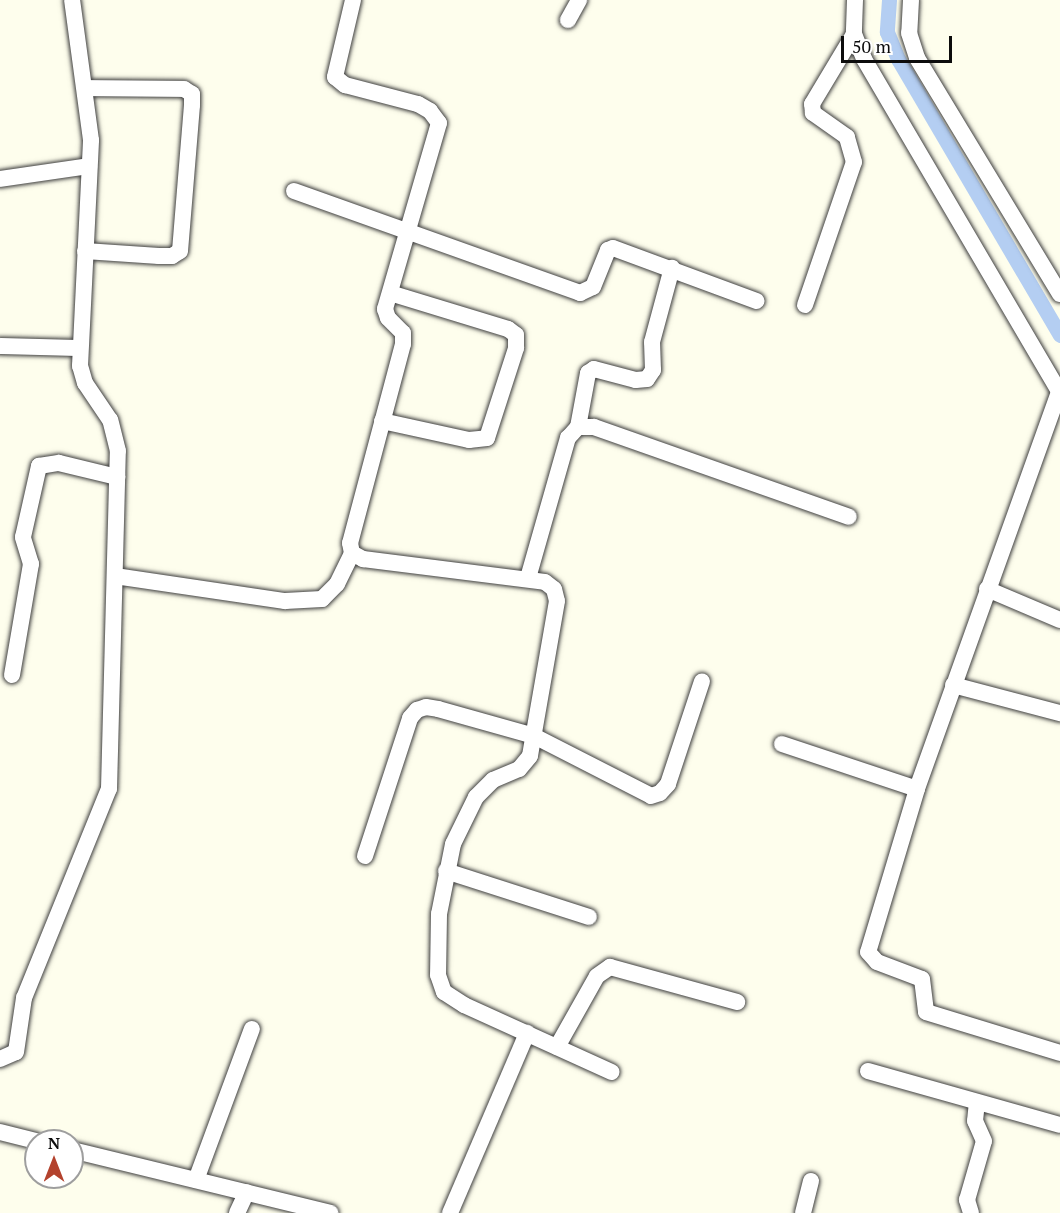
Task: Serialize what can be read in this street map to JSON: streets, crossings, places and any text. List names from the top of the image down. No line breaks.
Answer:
{"scale_bar":"50 m","north":"top"}
